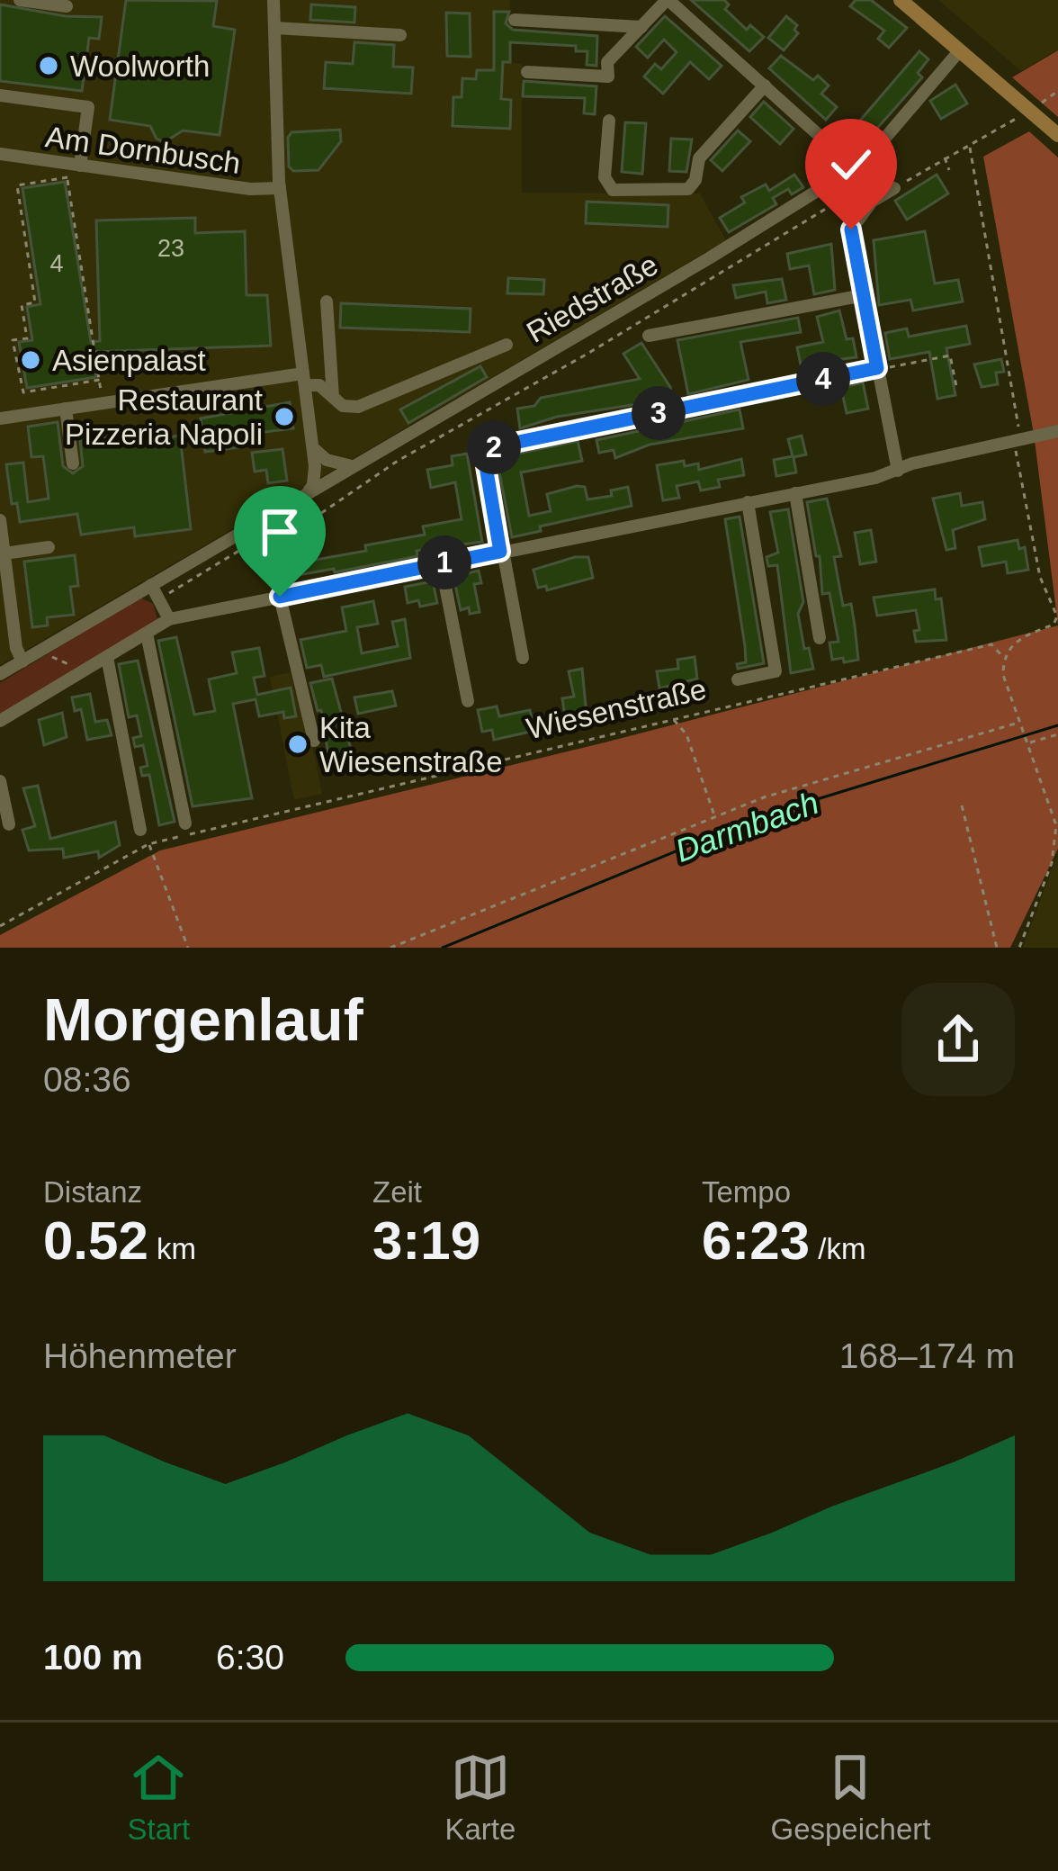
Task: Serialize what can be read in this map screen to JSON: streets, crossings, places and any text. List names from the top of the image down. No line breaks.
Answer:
{"streets":{"street":["Am Dornbusch","Riedstraße","Wiesenstraße"]},"water":["Darmbach"],"places":["Woolworth","Asienpalast","Restaurant Pizzeria Napoli","Kita Wiesenstraße"],"house_numbers":["23","4"],"page":{"pins":["4","3","2","1"],"heading":["Morgenlauf","08:36"],"stats":[["Distanz","0.52 km"],["Zeit","3:19"],["Tempo","6:23 /km"]],"chart":["Höhenmeter","168–174 m"],"list":[{"name":"100 m","note":"6:30"}],"tabs":["Start","Karte","Gespeichert"]}}
